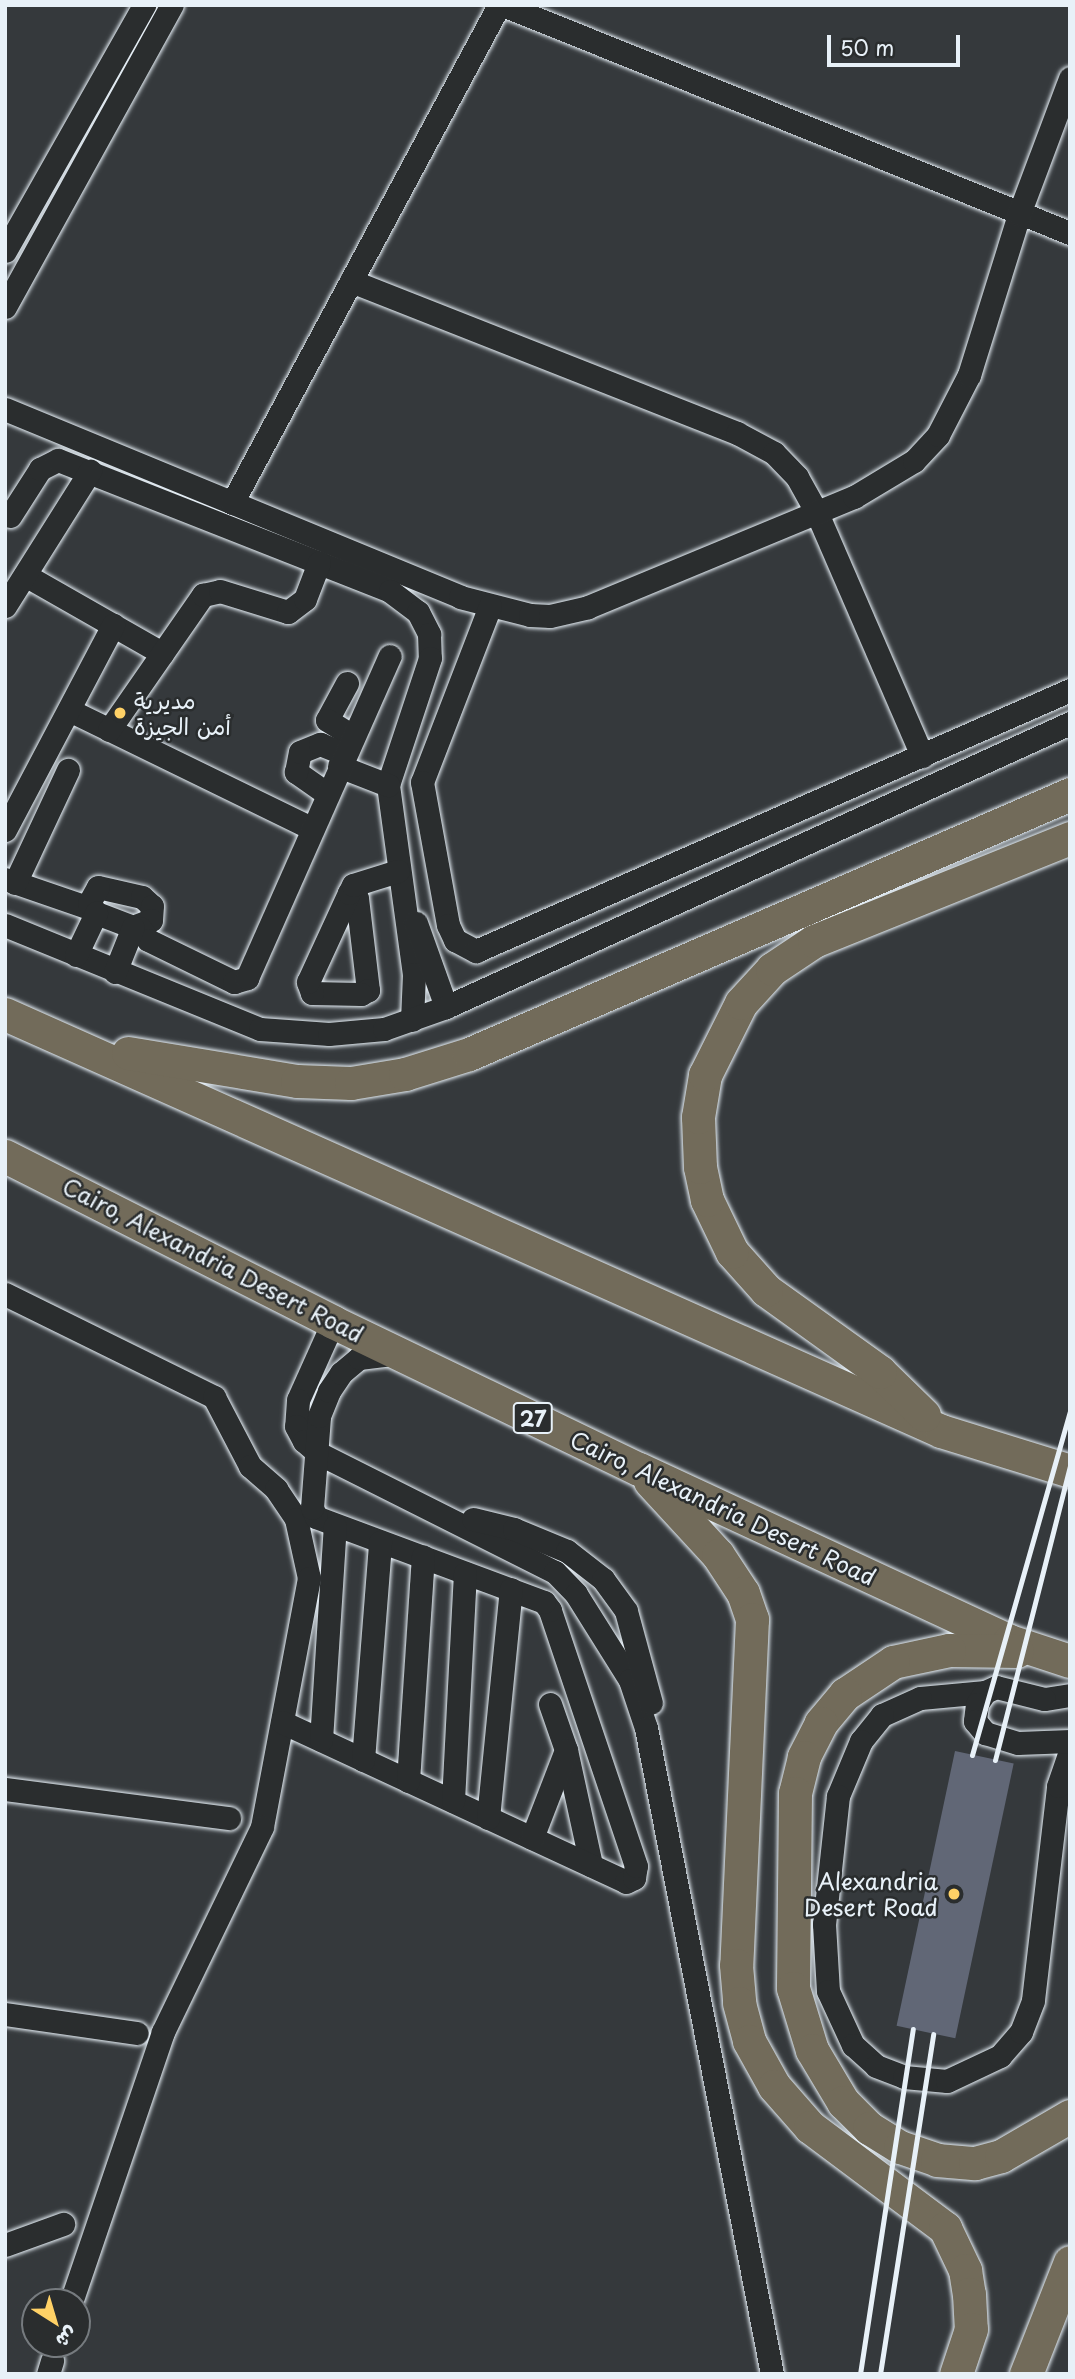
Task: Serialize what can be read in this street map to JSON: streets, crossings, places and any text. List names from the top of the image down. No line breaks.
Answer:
{"streets":{"highway":["Cairo, Alexandria Desert Road","27"]},"places":["مديرية أمن الجيزة","Alexandria Desert Road"],"scale_bar":"50 m","north":"bottom right"}
